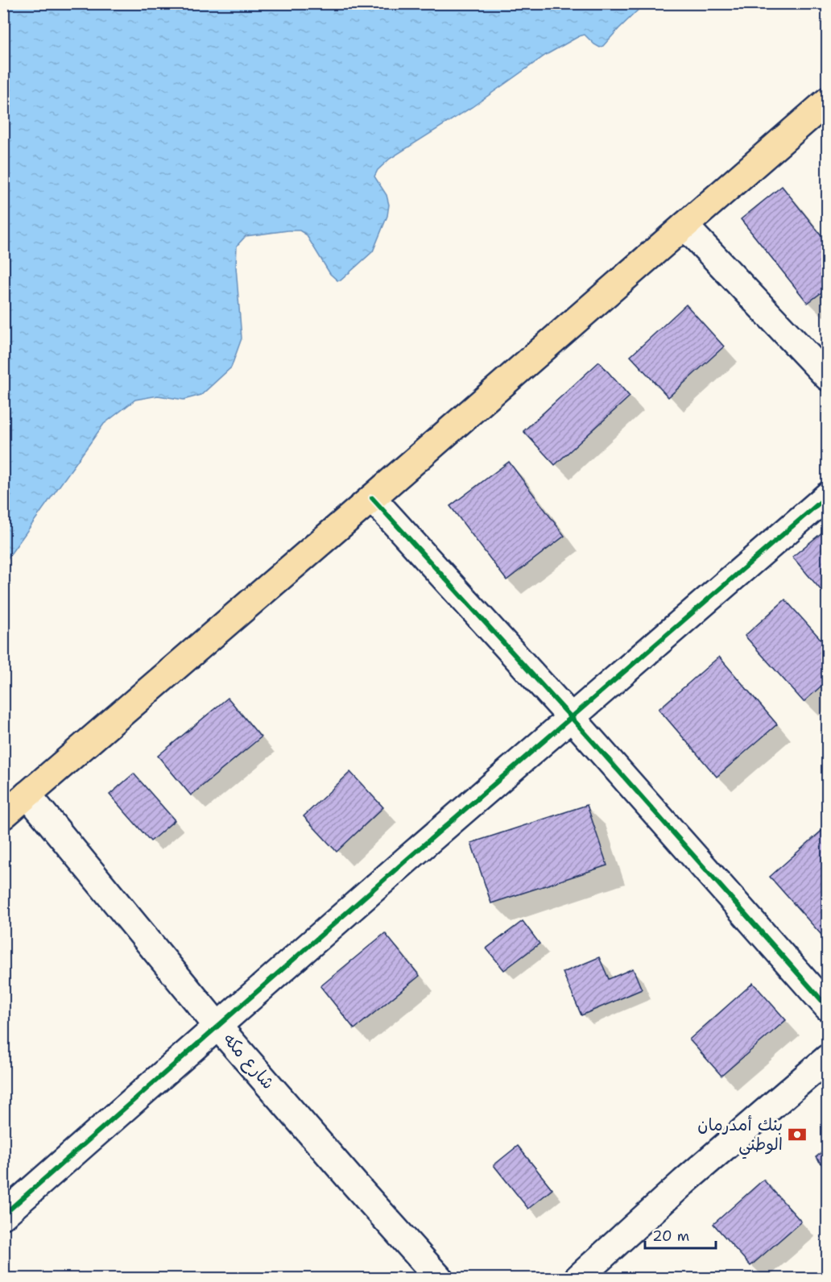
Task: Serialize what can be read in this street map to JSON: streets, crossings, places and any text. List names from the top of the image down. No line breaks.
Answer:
{"streets":{"street":["شارع مكه"]},"places":{"bank":["بنك أمدرمان الوطني"]},"scale_bar":"20 m"}
